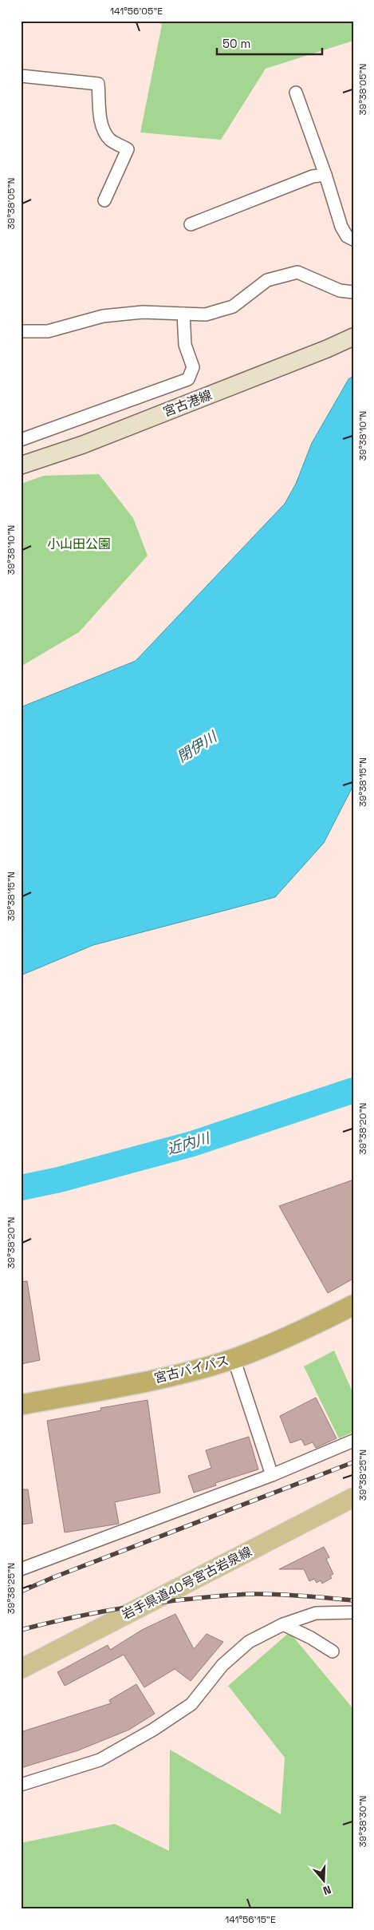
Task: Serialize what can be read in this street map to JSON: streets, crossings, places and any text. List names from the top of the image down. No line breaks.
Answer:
{"streets":{"highway":["宮古バイパス"],"main road":["宮古港線","岩手県道40号宮古岩泉線"]},"water":["閉伊川","近内川"],"parks":["小山田公園"],"scale_bar":"50 m","north":"bottom","coordinates":["141°56'05\"E","39°38'05\"N","39°38'10\"N","39°38'15\"N","39°38'20\"N","39°38'25\"N","39°38'30\"N","141°56'15\"E"]}
